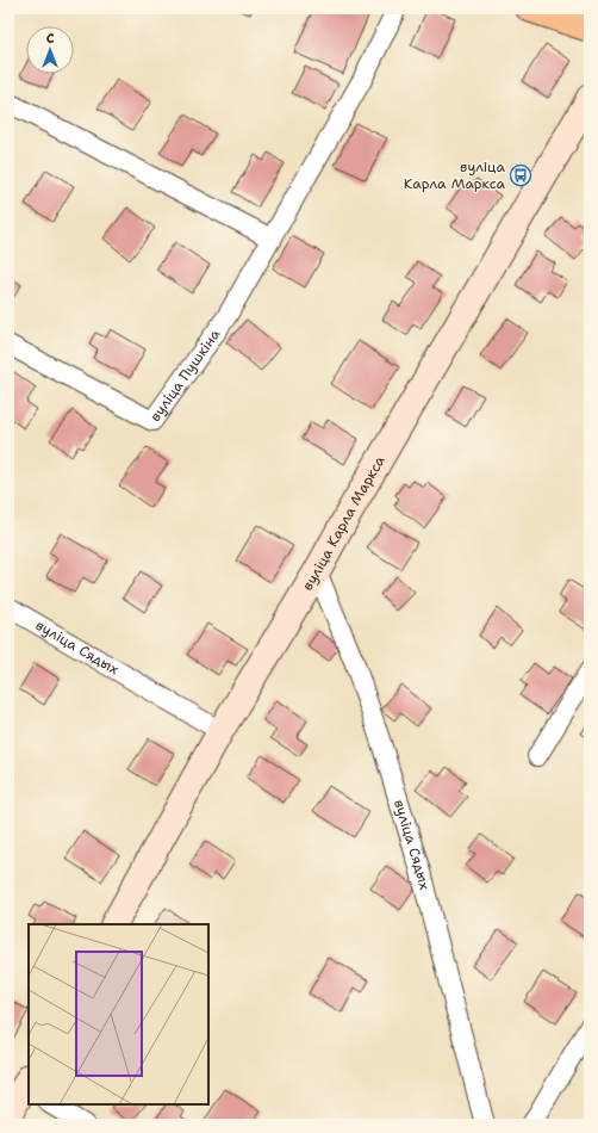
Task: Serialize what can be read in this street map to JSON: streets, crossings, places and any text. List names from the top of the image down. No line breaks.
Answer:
{"streets":{"street":["вуліца Пушкіна","вуліца Карла Маркса","вуліца Сядых"]},"crossings":[["вуліца Карла Маркса","вуліца Сядых"]],"places":{"bus stop":["вуліца Карла Маркса"]},"north":"top"}
